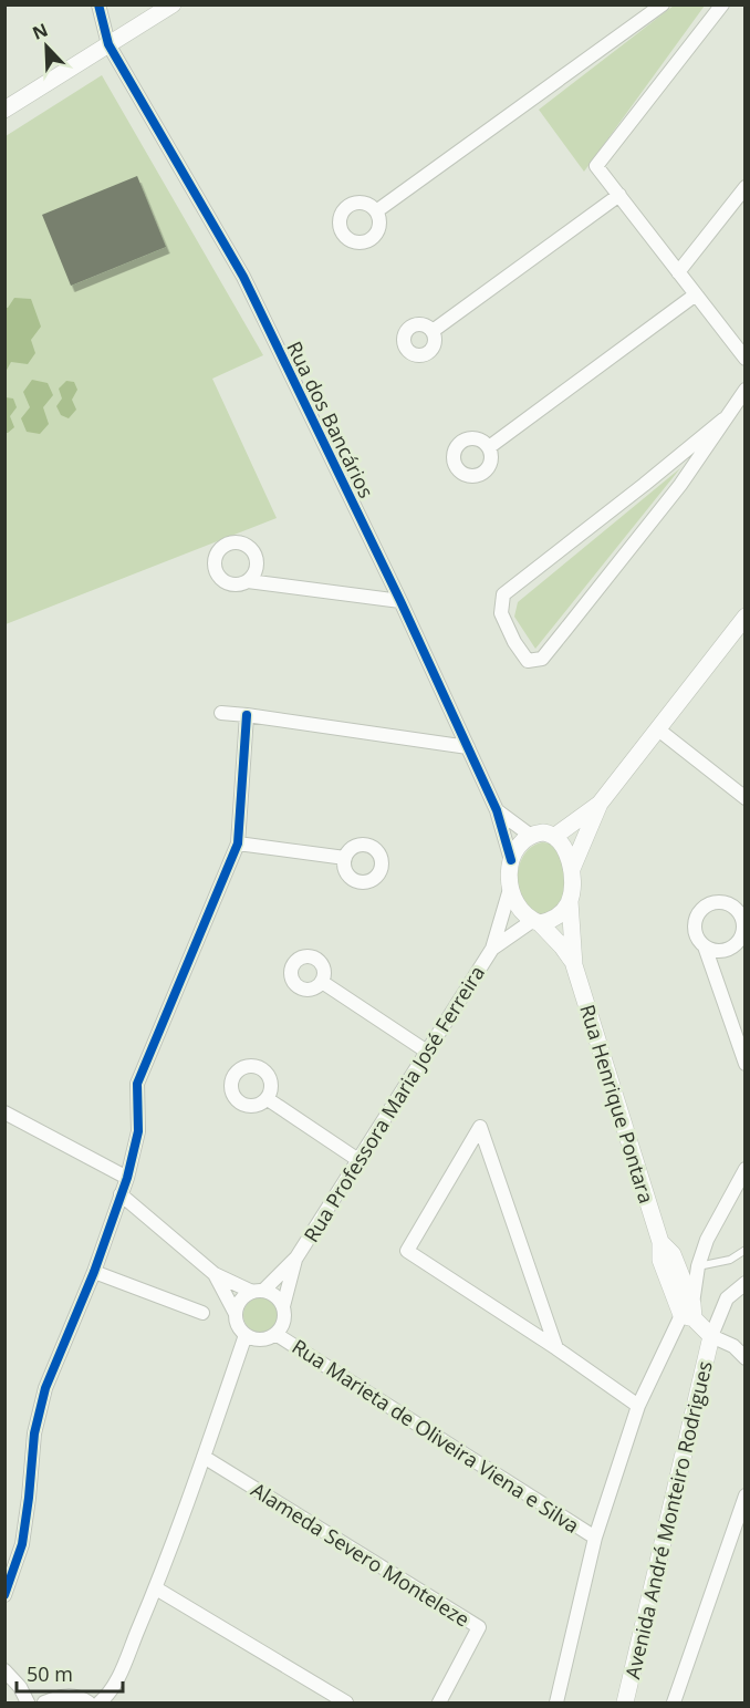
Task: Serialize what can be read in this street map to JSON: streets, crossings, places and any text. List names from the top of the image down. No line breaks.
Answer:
{"streets":{"street":["Rua dos Bancários","Rua Professora Maria José Ferreira","Rua Henrique Pontara","Rua Marieta de Oliveira Viena e Silva","Avenida André Monteiro Rodrigues","Alameda Severo Monteleze"]},"crossings":[["Rua dos Bancários","Rua Professora Maria José Ferreira"],["Rua dos Bancários","Rua Henrique Pontara"],["Rua Professora Maria José Ferreira","Rua Henrique Pontara"],["Rua Professora Maria José Ferreira","Rua Marieta de Oliveira Viena e Silva"]],"scale_bar":"50 m","north":"top left"}
